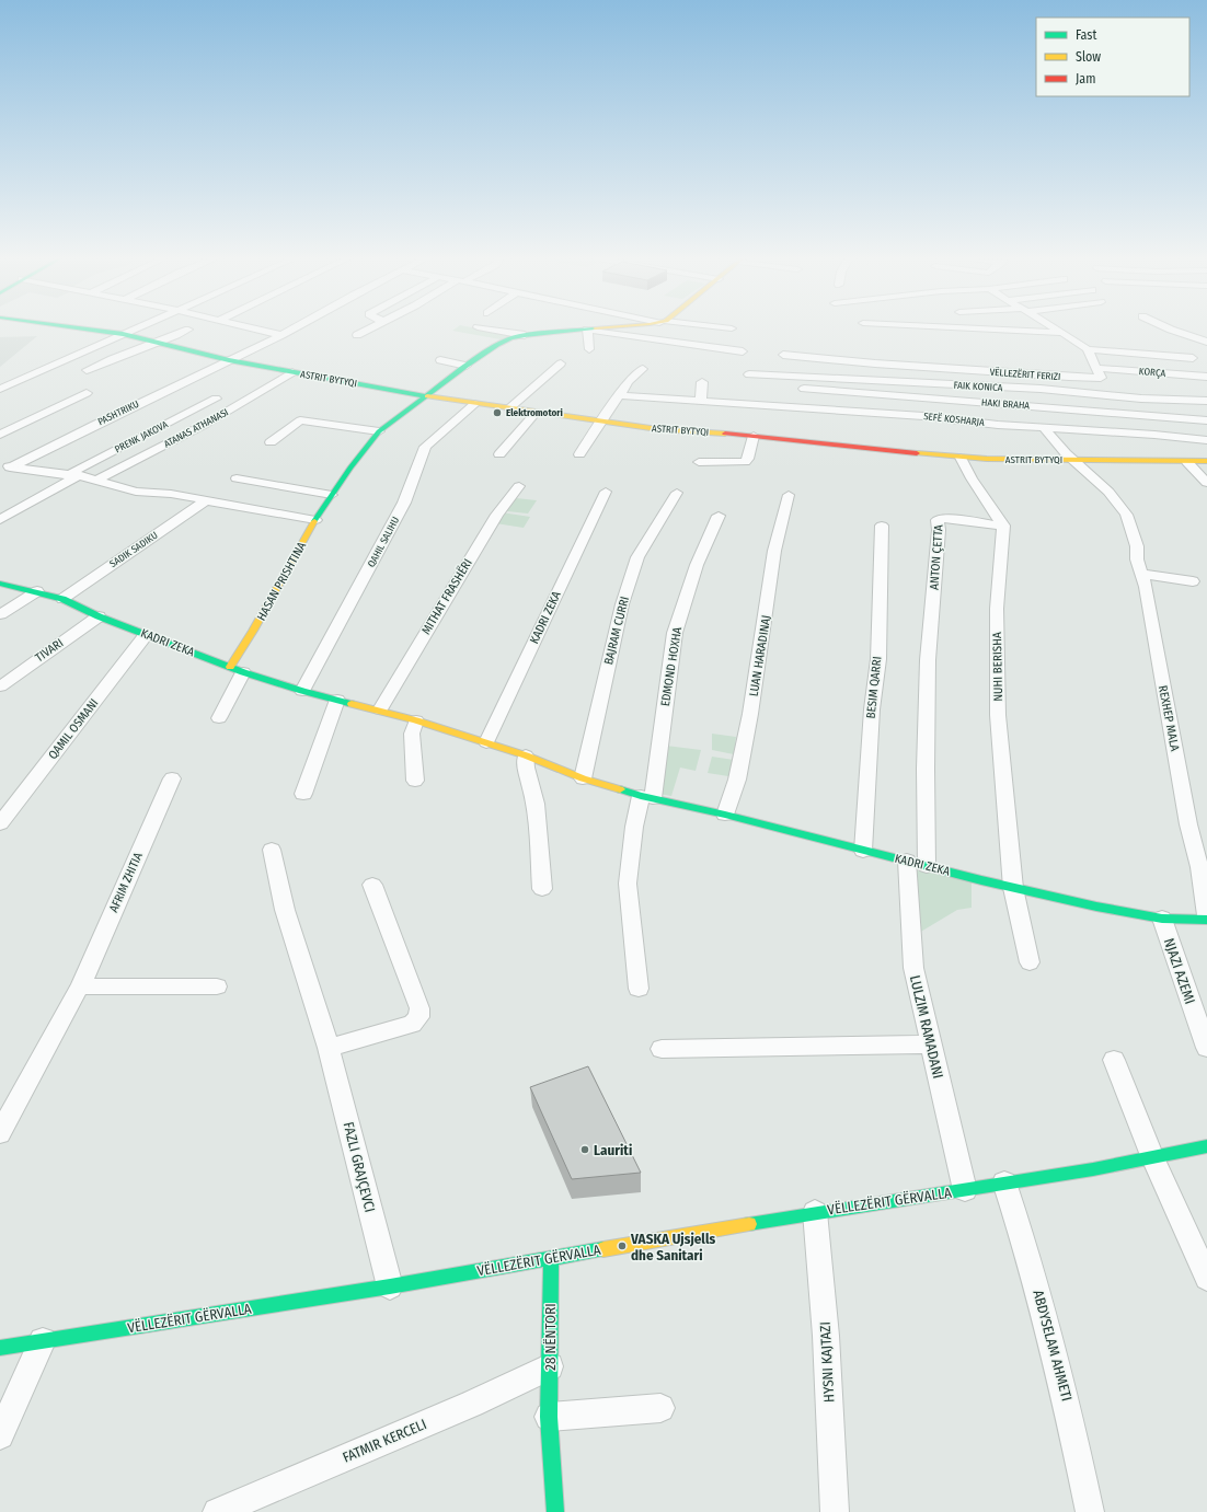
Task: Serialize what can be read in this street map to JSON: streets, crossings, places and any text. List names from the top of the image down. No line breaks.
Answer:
{"streets":{"street":["KORÇA","VËLLEZËRIT FERIZI","ASTRIT BYTYQI","FAIK KONICA","HAKI BRAHA","PASHTRIKU","SEFË KOSHARJA","ATANAS ATHANASI","PRENK JAKOVA","QAHIL SALIHU","SADIK SADIKU","ANTON ÇETTA","HASAN PRISHTINA","MITHAT FRASHËRI","KADRI ZEKA","BAJRAM CURRI","TIVARI","LUAN HARADINAJ","EDMOND HOXHA","NUHI BERISHA","BESIM QARRI","REXHEP MALA","QAMIL OSMANI","AFRIM ZHITIA","NJAZI AZEMI","LULZIM RAMADANI","FAZLI GRAJÇEVCI","VËLLEZËRIT GËRVALLA","28 NËNTORI","ABDYSELAM AHMETI","HYSNI KAJTAZI","FATMIR KERCELI"]},"crossings":[["KORÇA","VËLLEZËRIT FERIZI"],["ASTRIT BYTYQI","PASHTRIKU"],["ASTRIT BYTYQI","ATANAS ATHANASI"],["ASTRIT BYTYQI","QAHIL SALIHU"],["ASTRIT BYTYQI","HASAN PRISHTINA"],["ASTRIT BYTYQI","REXHEP MALA"],["SEFË KOSHARJA","REXHEP MALA"],["QAHIL SALIHU","KADRI ZEKA"],["SADIK SADIKU","KADRI ZEKA"],["ANTON ÇETTA","NUHI BERISHA"],["ANTON ÇETTA","LULZIM RAMADANI"],["HASAN PRISHTINA","KADRI ZEKA"],["MITHAT FRASHËRI","KADRI ZEKA"],["KADRI ZEKA","BAJRAM CURRI"],["KADRI ZEKA","TIVARI"],["KADRI ZEKA","LUAN HARADINAJ"],["KADRI ZEKA","EDMOND HOXHA"],["KADRI ZEKA","NUHI BERISHA"],["KADRI ZEKA","BESIM QARRI"],["KADRI ZEKA","QAMIL OSMANI"],["KADRI ZEKA","NJAZI AZEMI"],["KADRI ZEKA","LULZIM RAMADANI"],["LULZIM RAMADANI","VËLLEZËRIT GËRVALLA"],["FAZLI GRAJÇEVCI","VËLLEZËRIT GËRVALLA"],["VËLLEZËRIT GËRVALLA","28 NËNTORI"],["VËLLEZËRIT GËRVALLA","ABDYSELAM AHMETI"],["VËLLEZËRIT GËRVALLA","HYSNI KAJTAZI"],["28 NËNTORI","FATMIR KERCELI"]],"places":["Elektromotori","Lauriti","VASKA Ujsjells dhe Sanitari"],"legend":["Fast","Slow","Jam"]}
